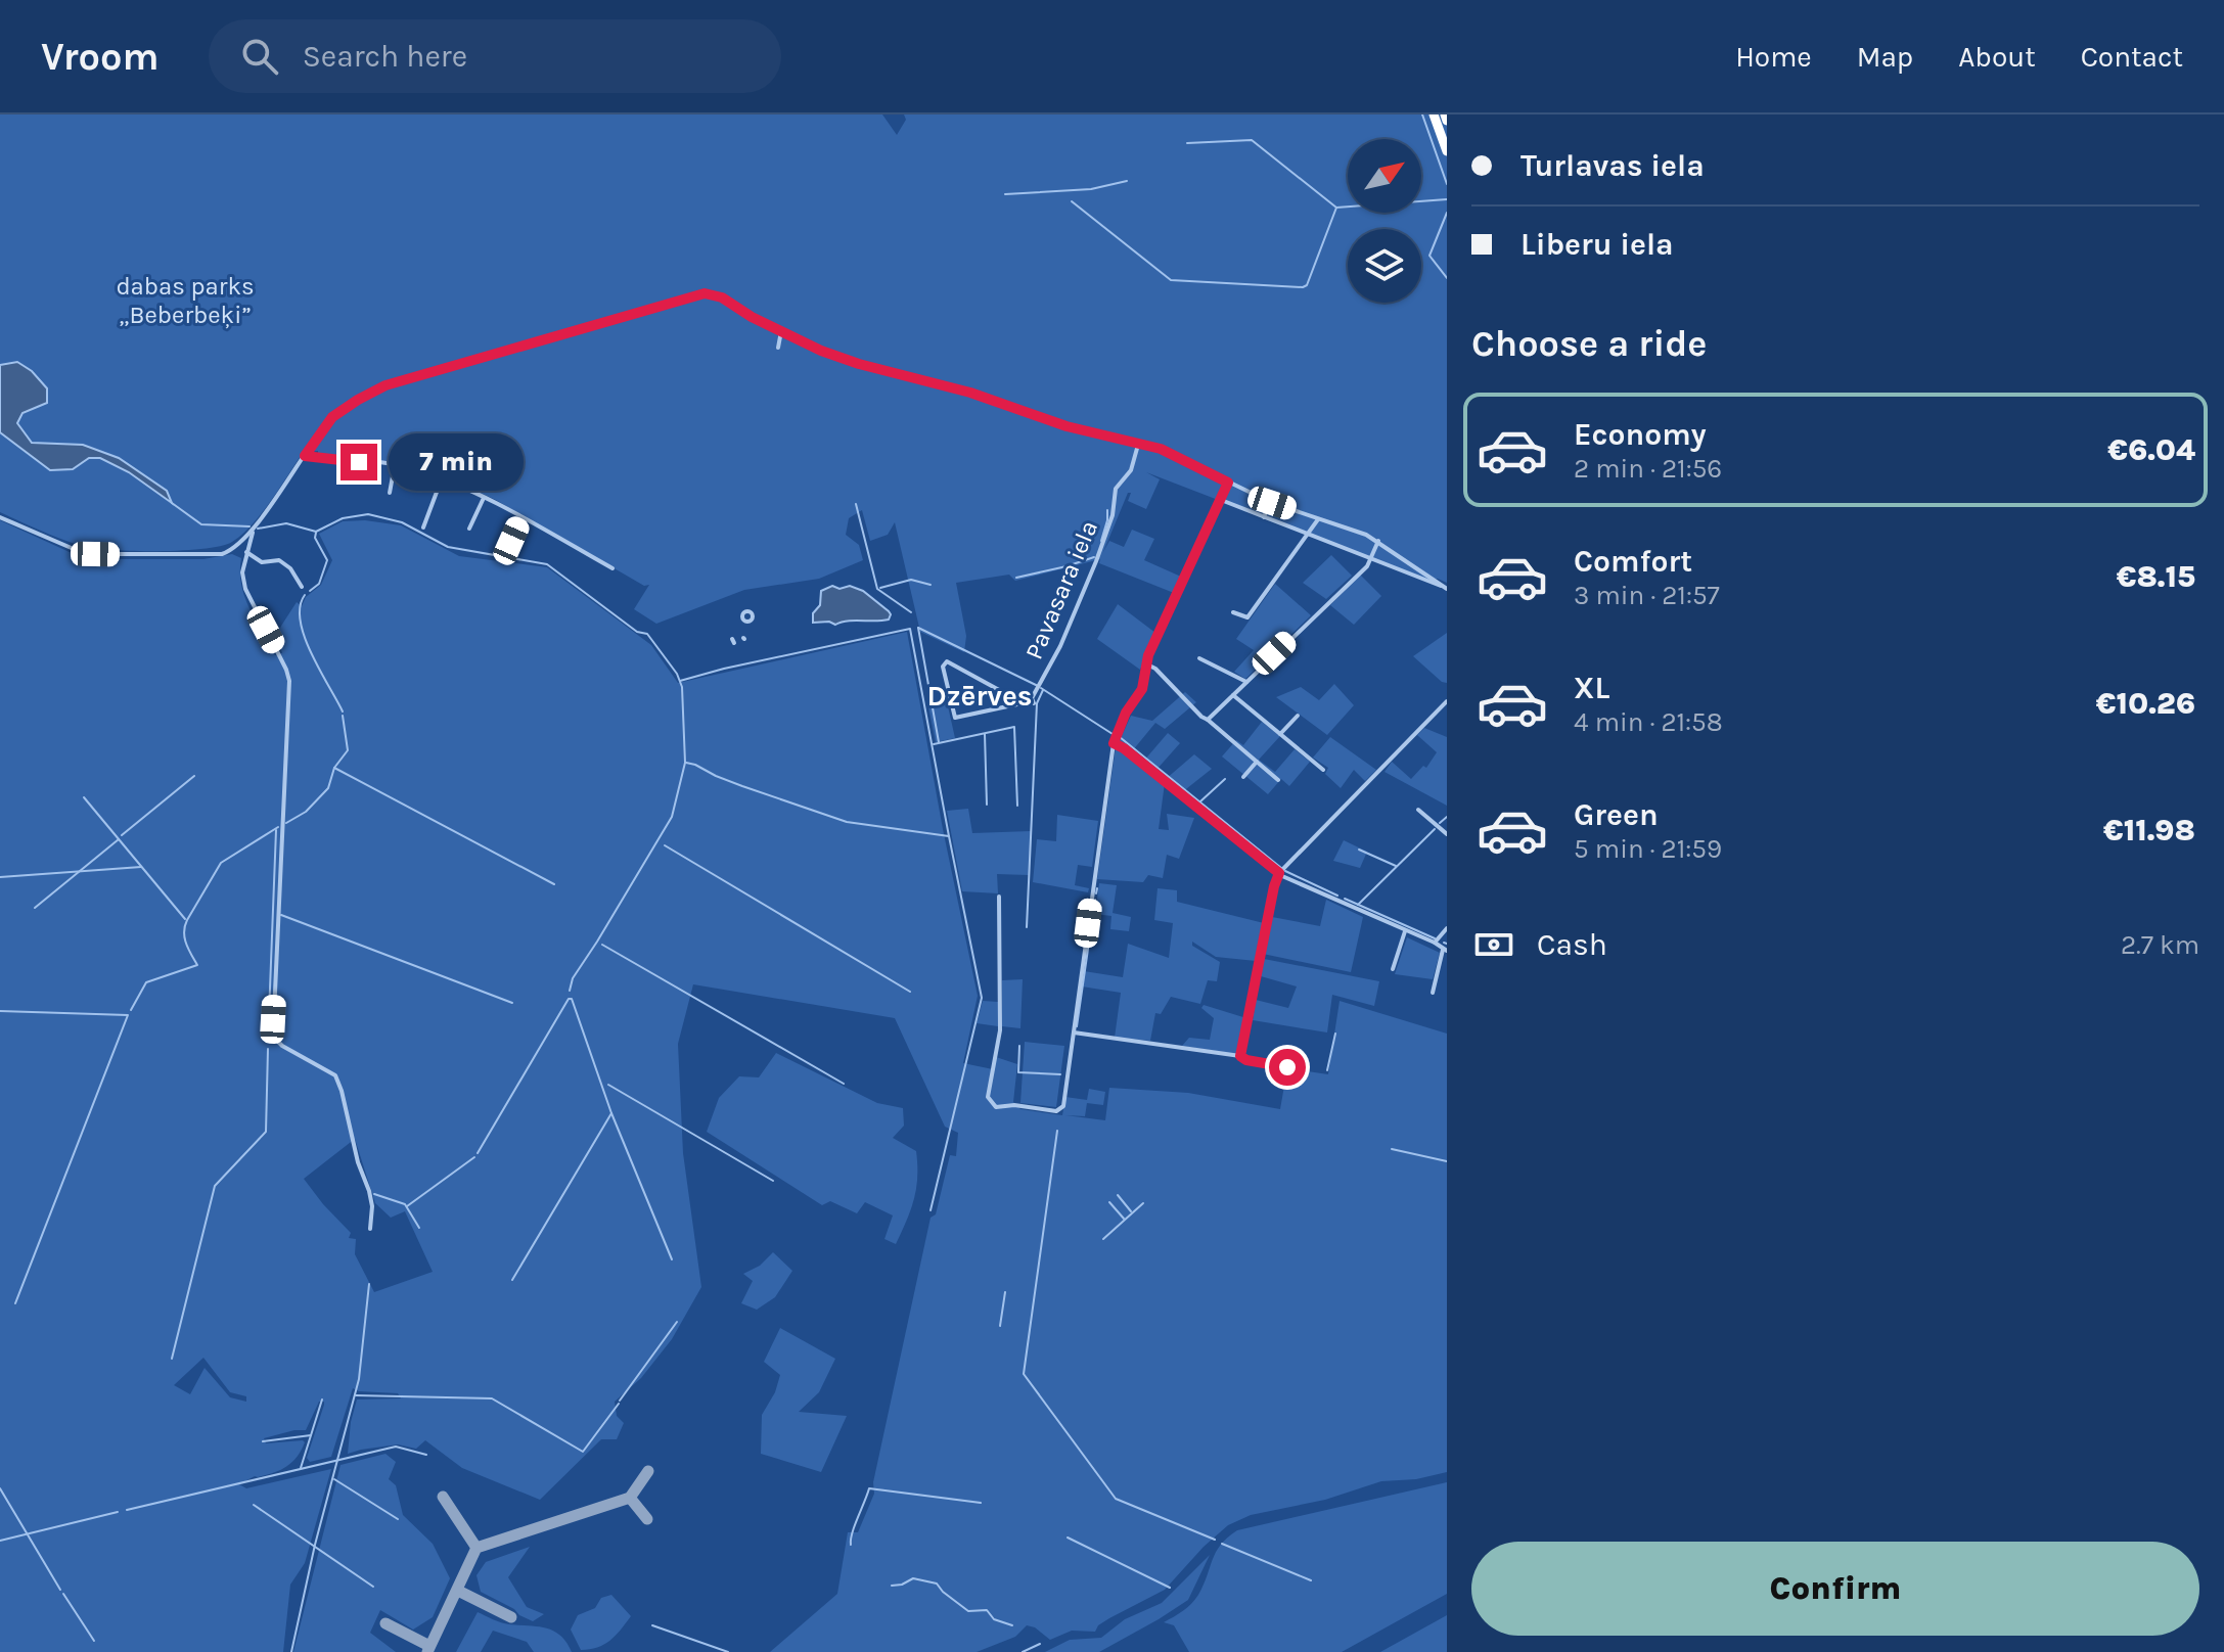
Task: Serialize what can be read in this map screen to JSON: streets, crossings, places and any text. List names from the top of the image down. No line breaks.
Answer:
{"streets":{"street":["Pavasara iela"]},"districts":["Dzērves"],"parks":["dabas parks „Beberbeķi”"],"north":"top right","page":{"header":"Vroom","search":"Search here","nav":["Home","Map","About","Contact"],"banner":["Turlavas iela","Liberu iela"],"heading":"Choose a ride","list":[{"name":"Economy","note":"2 min · 21:56","value":"€6.04"},{"name":"Comfort","note":"3 min · 21:57","value":"€8.15"},{"name":"XL","note":"4 min · 21:58","value":"€10.26"},{"name":"Green","note":"5 min · 21:59","value":"€11.98"}],"bubble":"7 min","pay":["Cash","2.7 km"],"buttons":"Confirm"}}
